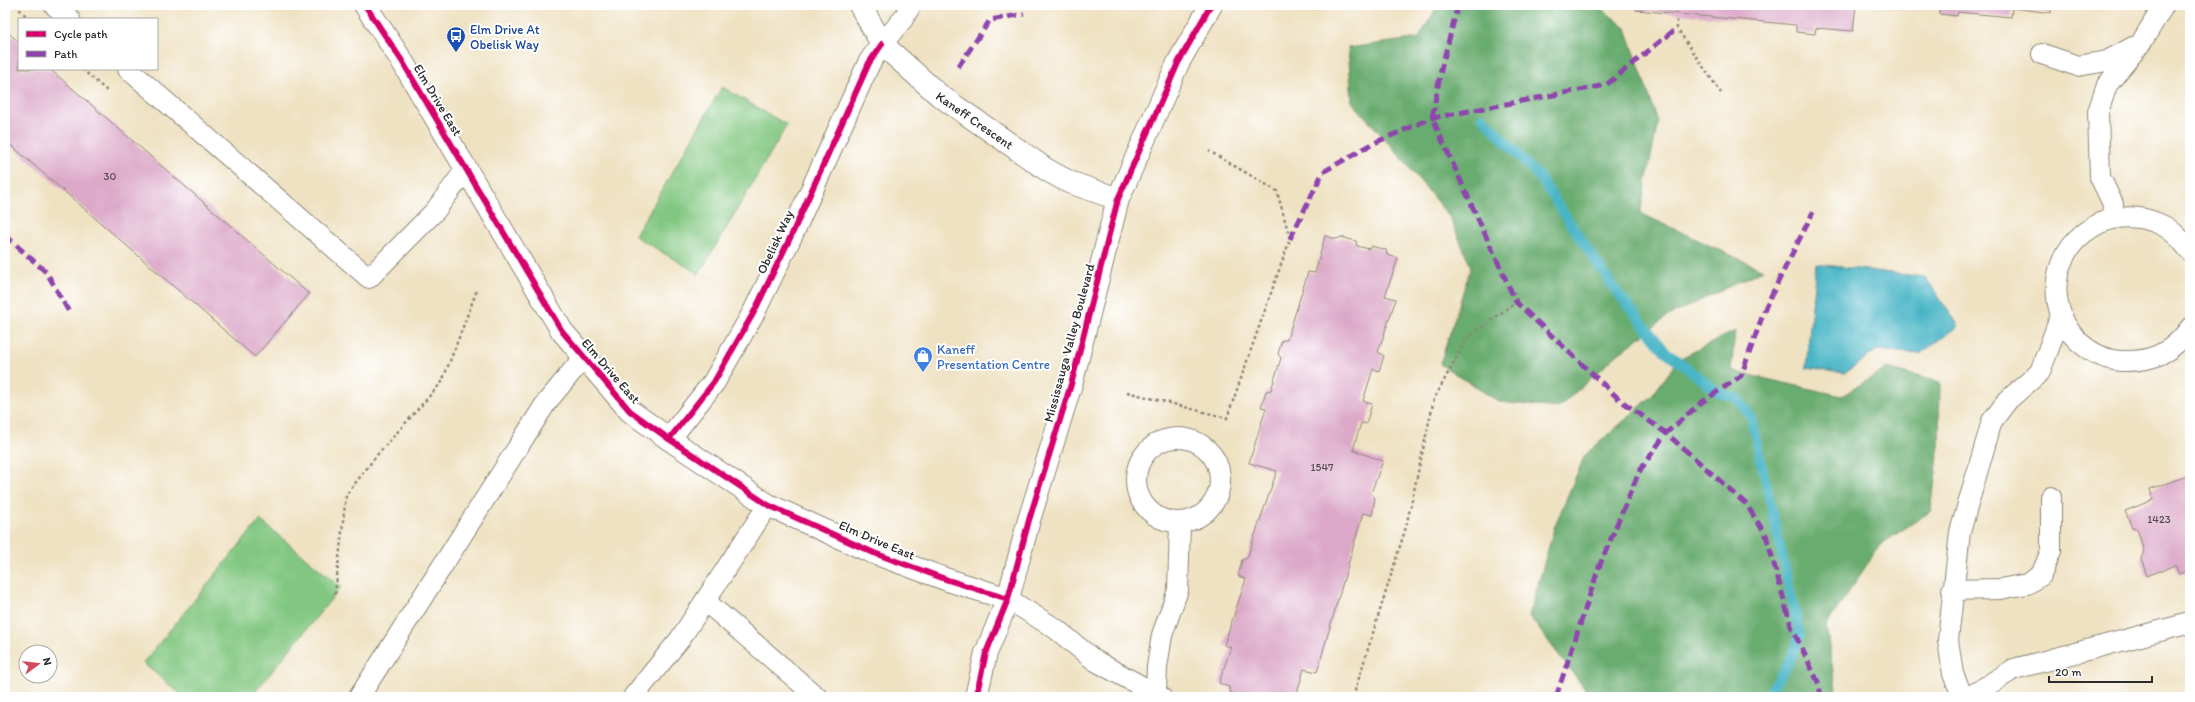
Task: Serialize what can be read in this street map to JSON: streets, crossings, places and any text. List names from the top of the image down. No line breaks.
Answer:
{"streets":{"street":["Elm Drive East","Kaneff Crescent","Obelisk Way","Mississauga Valley Boulevard"]},"crossings":[["Elm Drive East","Obelisk Way"],["Elm Drive East","Mississauga Valley Boulevard"],["Kaneff Crescent","Obelisk Way"],["Kaneff Crescent","Mississauga Valley Boulevard"]],"places":{"bus stop":["Elm Drive At Obelisk Way"],"shop":["Kaneff Presentation Centre"]},"house_numbers":["30","1547","1423"],"legend":["Cycle path","Path"],"scale_bar":"20 m","north":"right"}
